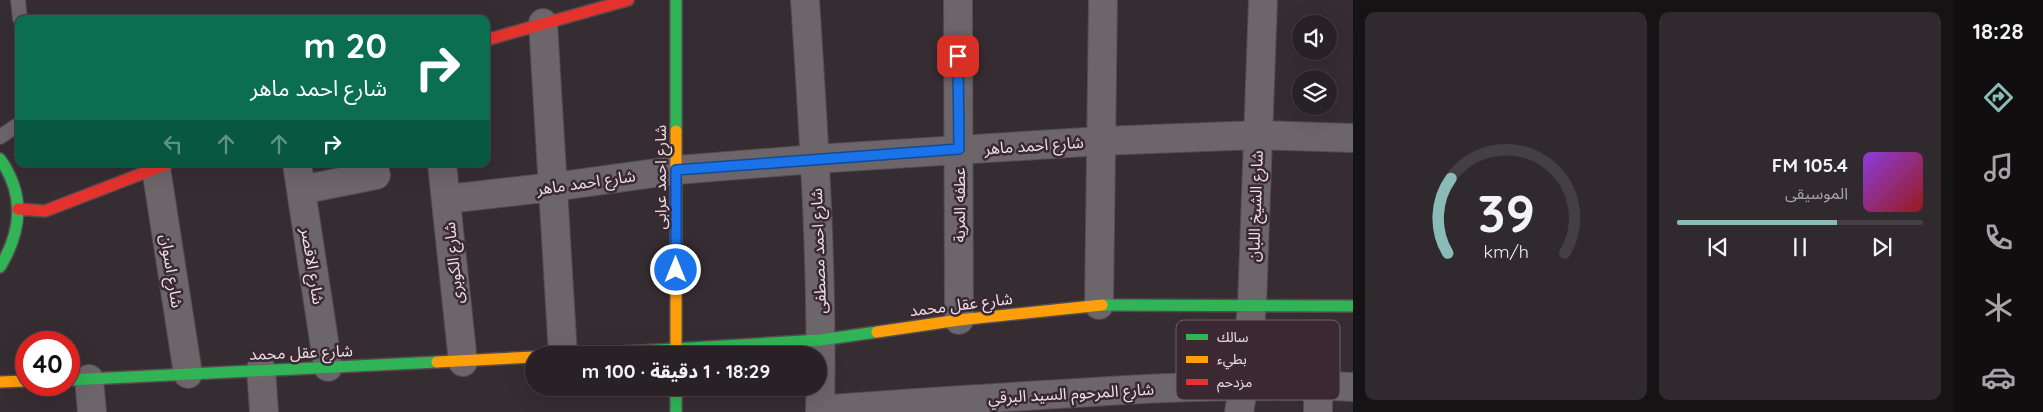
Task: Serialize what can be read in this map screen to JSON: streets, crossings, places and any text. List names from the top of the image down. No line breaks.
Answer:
{"streets":{"street":["شارع احمد ماهر","شارع احمد عرابى","عطفه المرية","شارع الشيخ اللبان","شارع احمد مصطفى","شارع الكوبرى","شارع الاقصر","شارع اسوان","شارع عقل محمد","شارع المرحوم السيد البرقي"]},"crossings":[["شارع احمد ماهر","شارع احمد عرابى"],["شارع احمد ماهر","عطفه المرية"],["شارع احمد ماهر","شارع الشيخ اللبان"],["شارع احمد ماهر","شارع احمد مصطفى"],["شارع احمد ماهر","شارع الكوبرى"],["عطفه المرية","شارع عقل محمد"],["شارع الشيخ اللبان","شارع عقل محمد"],["شارع احمد مصطفى","شارع عقل محمد"],["شارع احمد مصطفى","شارع المرحوم السيد البرقي"],["شارع الكوبرى","شارع عقل محمد"],["شارع الاقصر","شارع عقل محمد"],["شارع اسوان","شارع عقل محمد"]],"legend":["سالك","بطيء","مزدحم"],"page":{"tabs":"18:28","turn":["20 m","شارع احمد ماهر"],"song":["105.4 FM","الموسيقى"],"limit":"40","trip":"18:29 · 1 دقيقة · 100 m","gauge":["39","km/h"]}}
